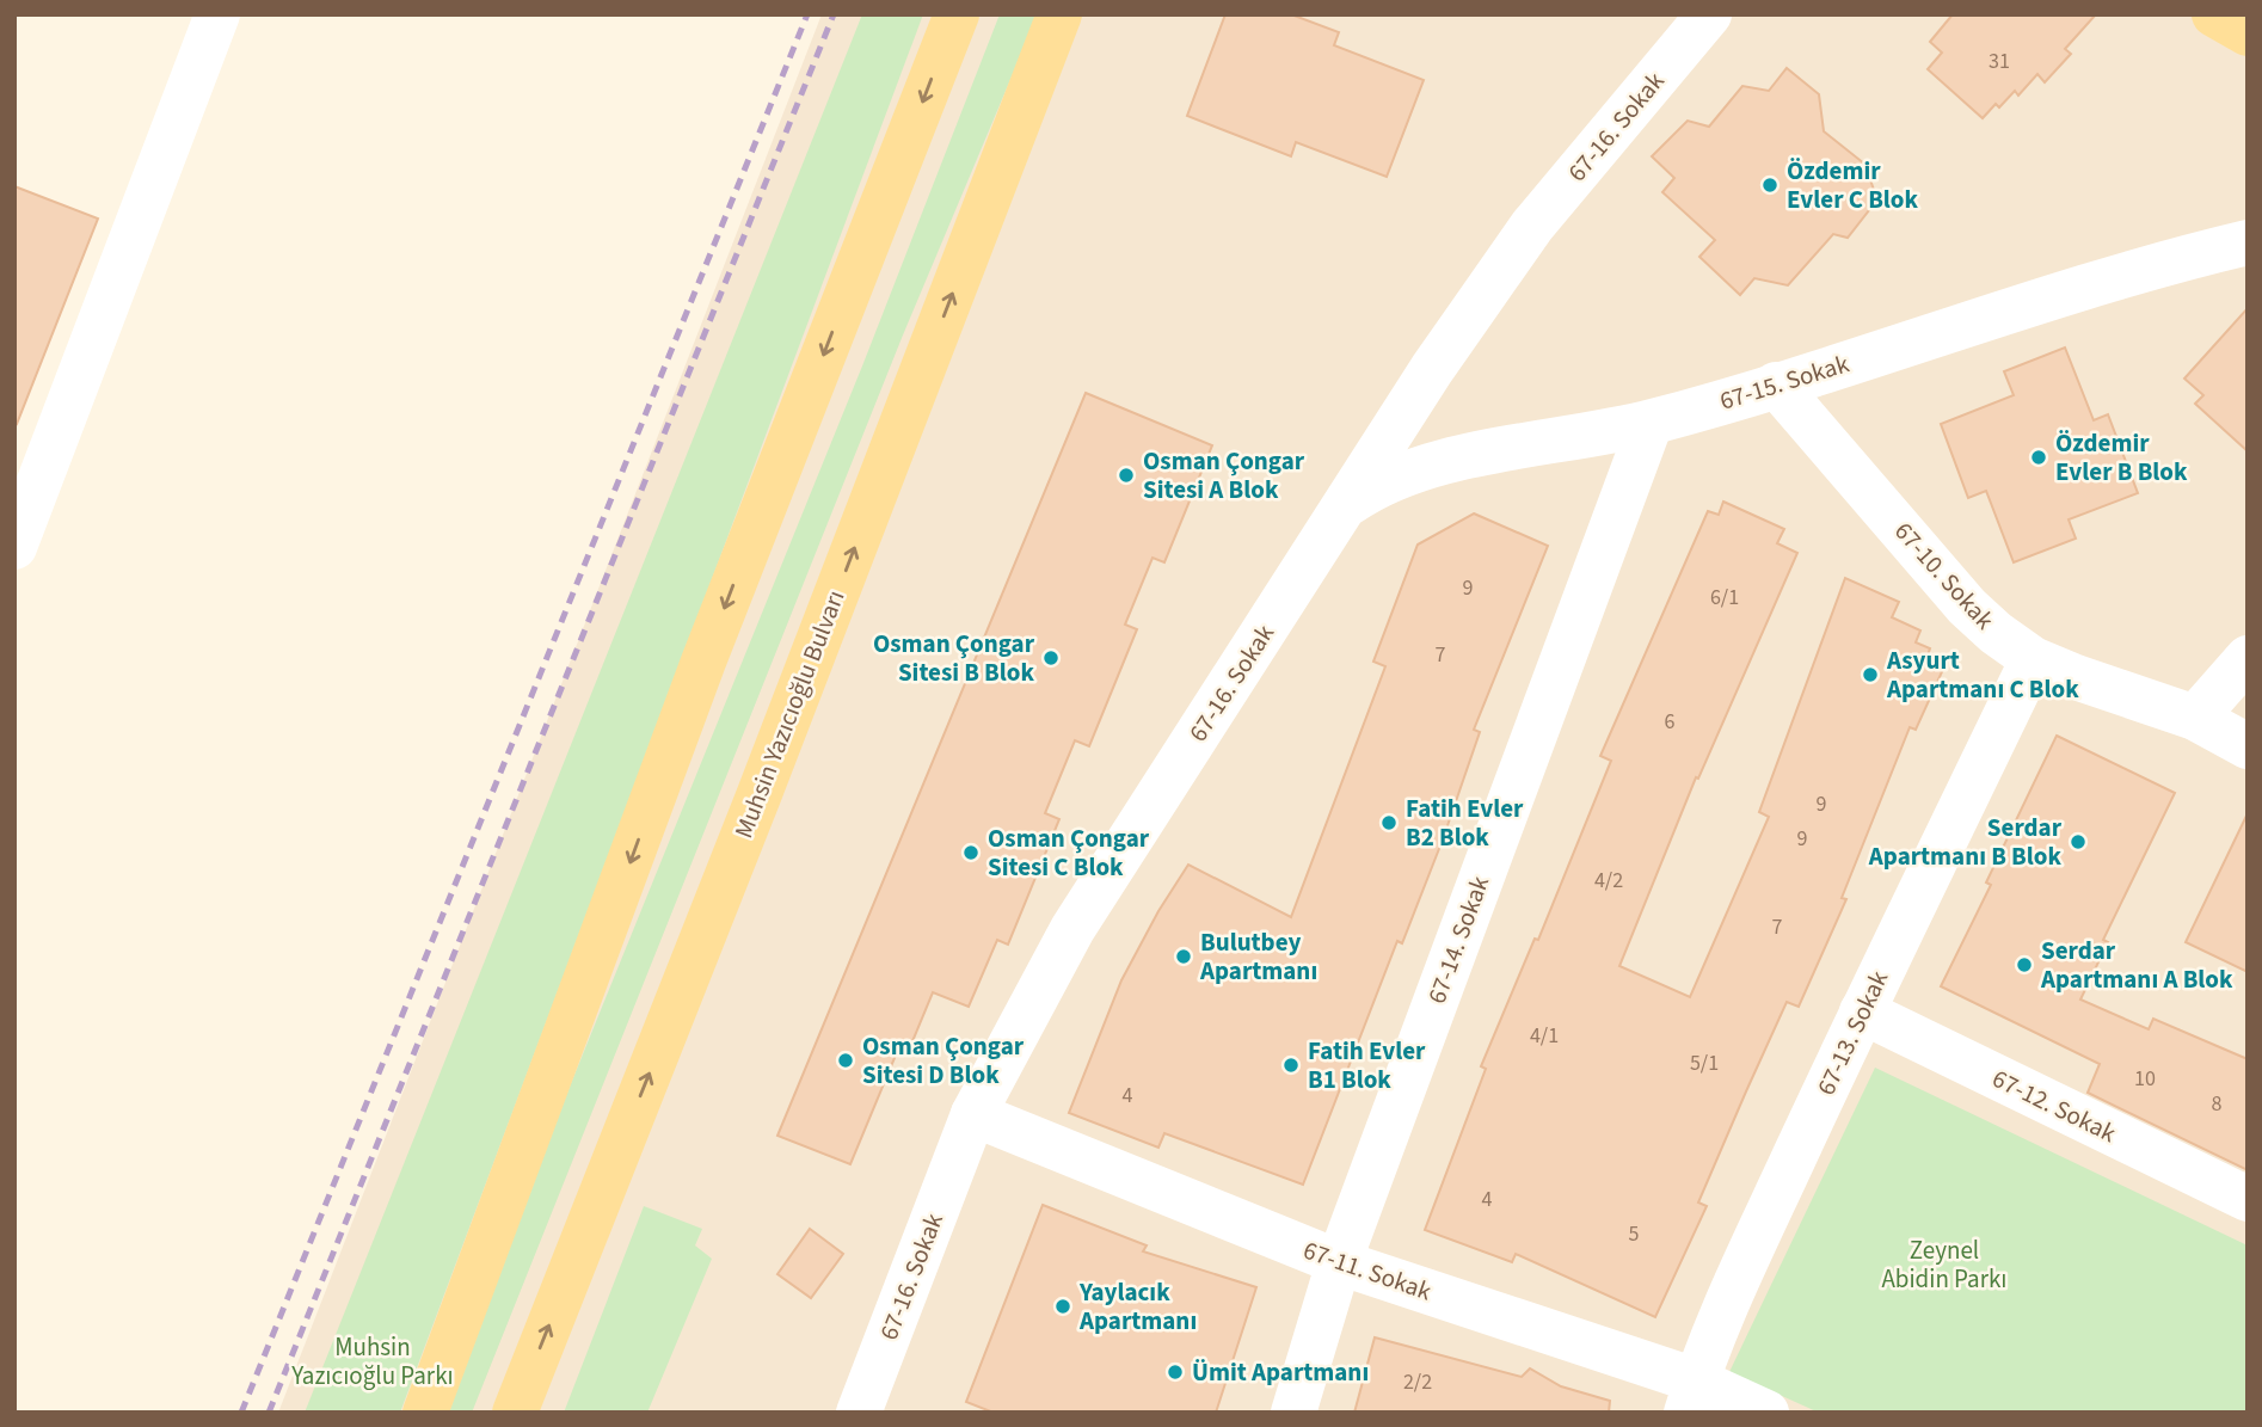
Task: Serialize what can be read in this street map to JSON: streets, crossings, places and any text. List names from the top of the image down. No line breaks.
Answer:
{"streets":{"main road":["Muhsin Yazıcıoğlu Bulvarı"],"street":["67-16. Sokak","67-15. Sokak","67-10. Sokak","67-14. Sokak","67-13. Sokak","67-12. Sokak","67-11. Sokak"]},"crossings":[["67-16. Sokak","67-15. Sokak"],["67-16. Sokak","67-11. Sokak"],["67-15. Sokak","67-10. Sokak"],["67-15. Sokak","67-14. Sokak"],["67-10. Sokak","67-13. Sokak"],["67-14. Sokak","67-11. Sokak"],["67-13. Sokak","67-12. Sokak"],["67-13. Sokak","67-11. Sokak"]],"parks":["Zeynel Abidin Parkı","Muhsin Yazıcıoğlu Parkı"],"places":["Özdemir Evler C Blok","Özdemir Evler B Blok","Osman Çongar Sitesi A Blok","Osman Çongar Sitesi B Blok","Asyurt Apartmanı C Blok","Fatih Evler B2 Blok","Serdar Apartmanı B Blok","Osman Çongar Sitesi C Blok","Bulutbey Apartmanı","Serdar Apartmanı A Blok","Osman Çongar Sitesi D Blok","Fatih Evler B1 Blok","Yaylacık Apartmanı","Ümit Apartmanı"],"house_numbers":["31","9","6/1","7","6","9","9","4/2","7","4/1","5/1","10","4","8","4","5","2/2"]}
